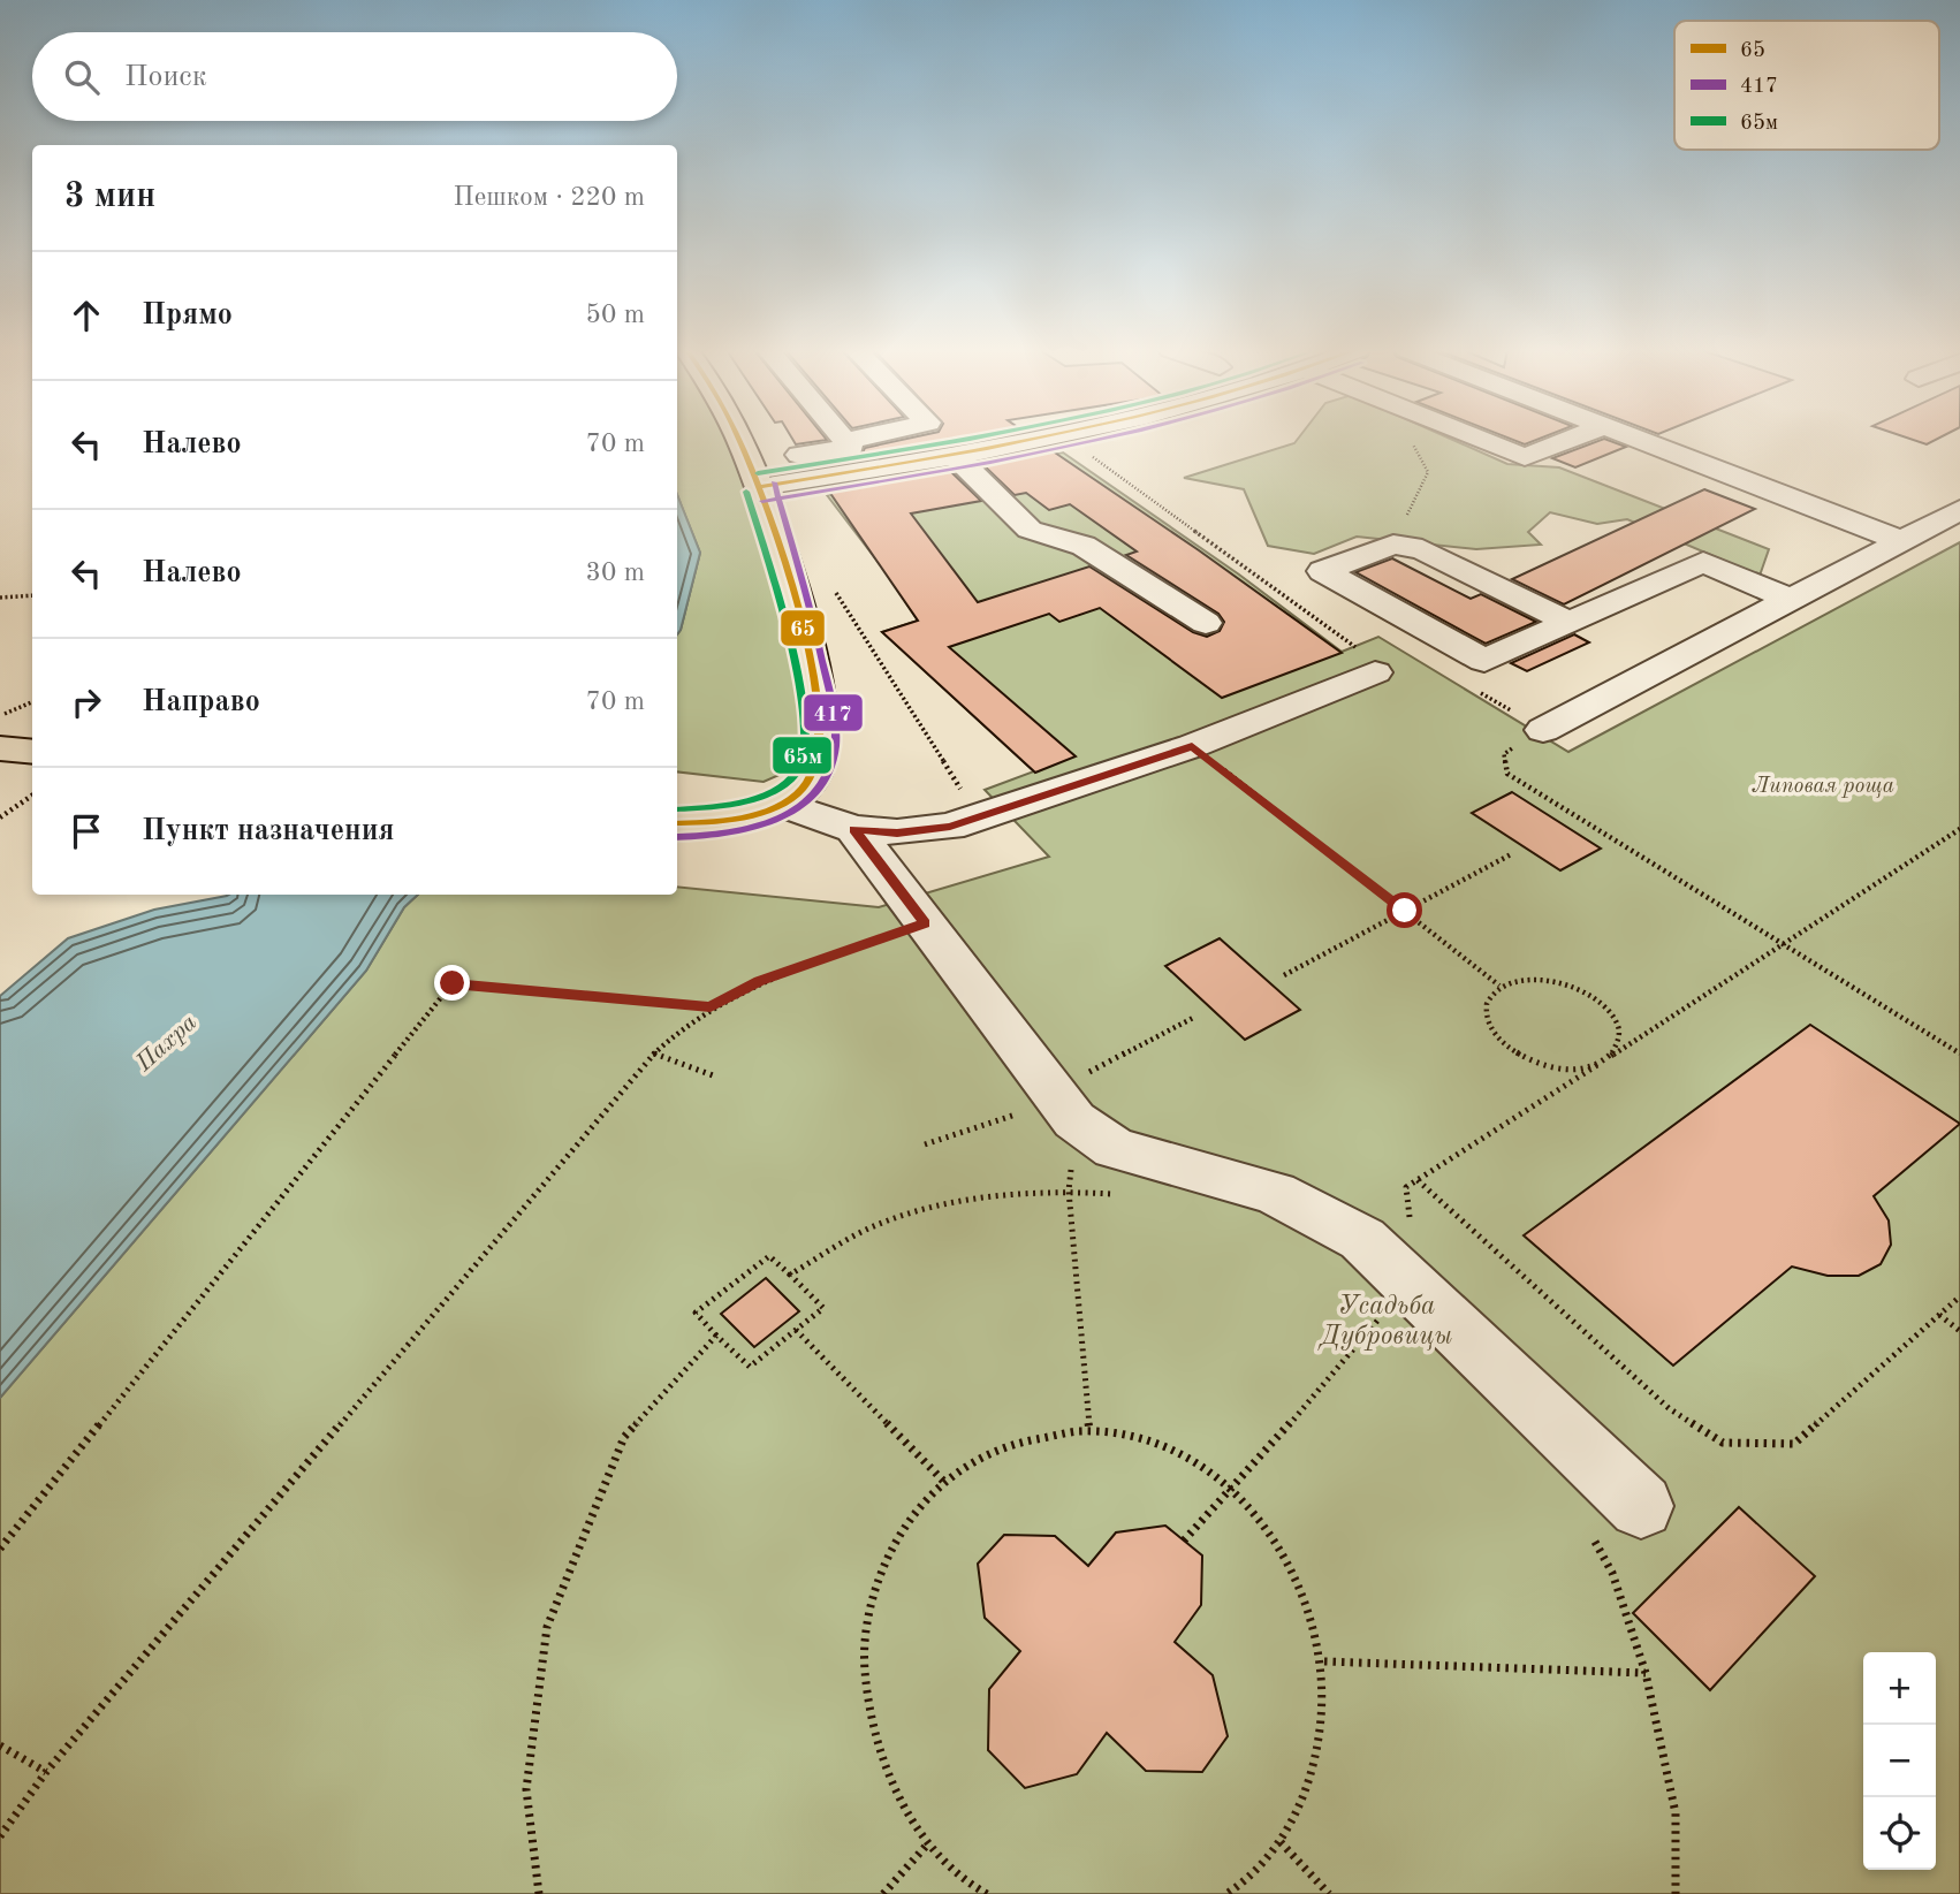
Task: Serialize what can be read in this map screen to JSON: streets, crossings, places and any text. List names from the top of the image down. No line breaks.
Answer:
{"water":["Пахра"],"parks":["Липовая роща","Усадьба Дубровицы"],"lines":["transit line 65","transit line 417","transit line 65м"],"legend":["65","417","65м"],"page":{"search":"Поиск","heading":["3 мин","Пешком · 220 m"],"list":[["Прямо","50 m"],["Налево","70 m"],["Налево","30 m"],["Направо","70 m"],"Пункт назначения"],"map_buttons":["+","−"]}}
